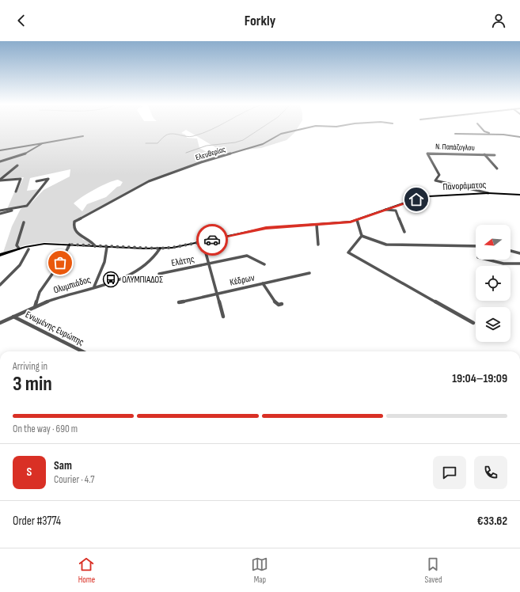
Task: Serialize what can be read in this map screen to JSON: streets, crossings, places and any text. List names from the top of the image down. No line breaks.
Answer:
{"streets":{"main road":["Πανοράματος"],"street":["Ν. Παπάζογλου","Ελευθερίας","Ελάτης","Κέδρων","Ολυμπιάδος","Ενωμένης Ευρώπης"]},"crossings":[["Ν. Παπάζογλου","Πανοράματος"],["Ελευθερίας","Πανοράματος"],["Πανοράματος","Ολυμπιάδος"],["Ολυμπιάδος","Ενωμένης Ευρώπης"]],"places":{"bus stop":["ΟΛΥΜΠΙΑΔΟΣ"]},"north":"left","page":{"header":"Forkly","heading":["3 min","Arriving in","19:04–19:09"],"panel":["Sam","Courier · 4.7","Order #3774","€33.62"],"bar":"On the way · 690 m","round":"S","tabs":["Home","Map","Saved"]}}
